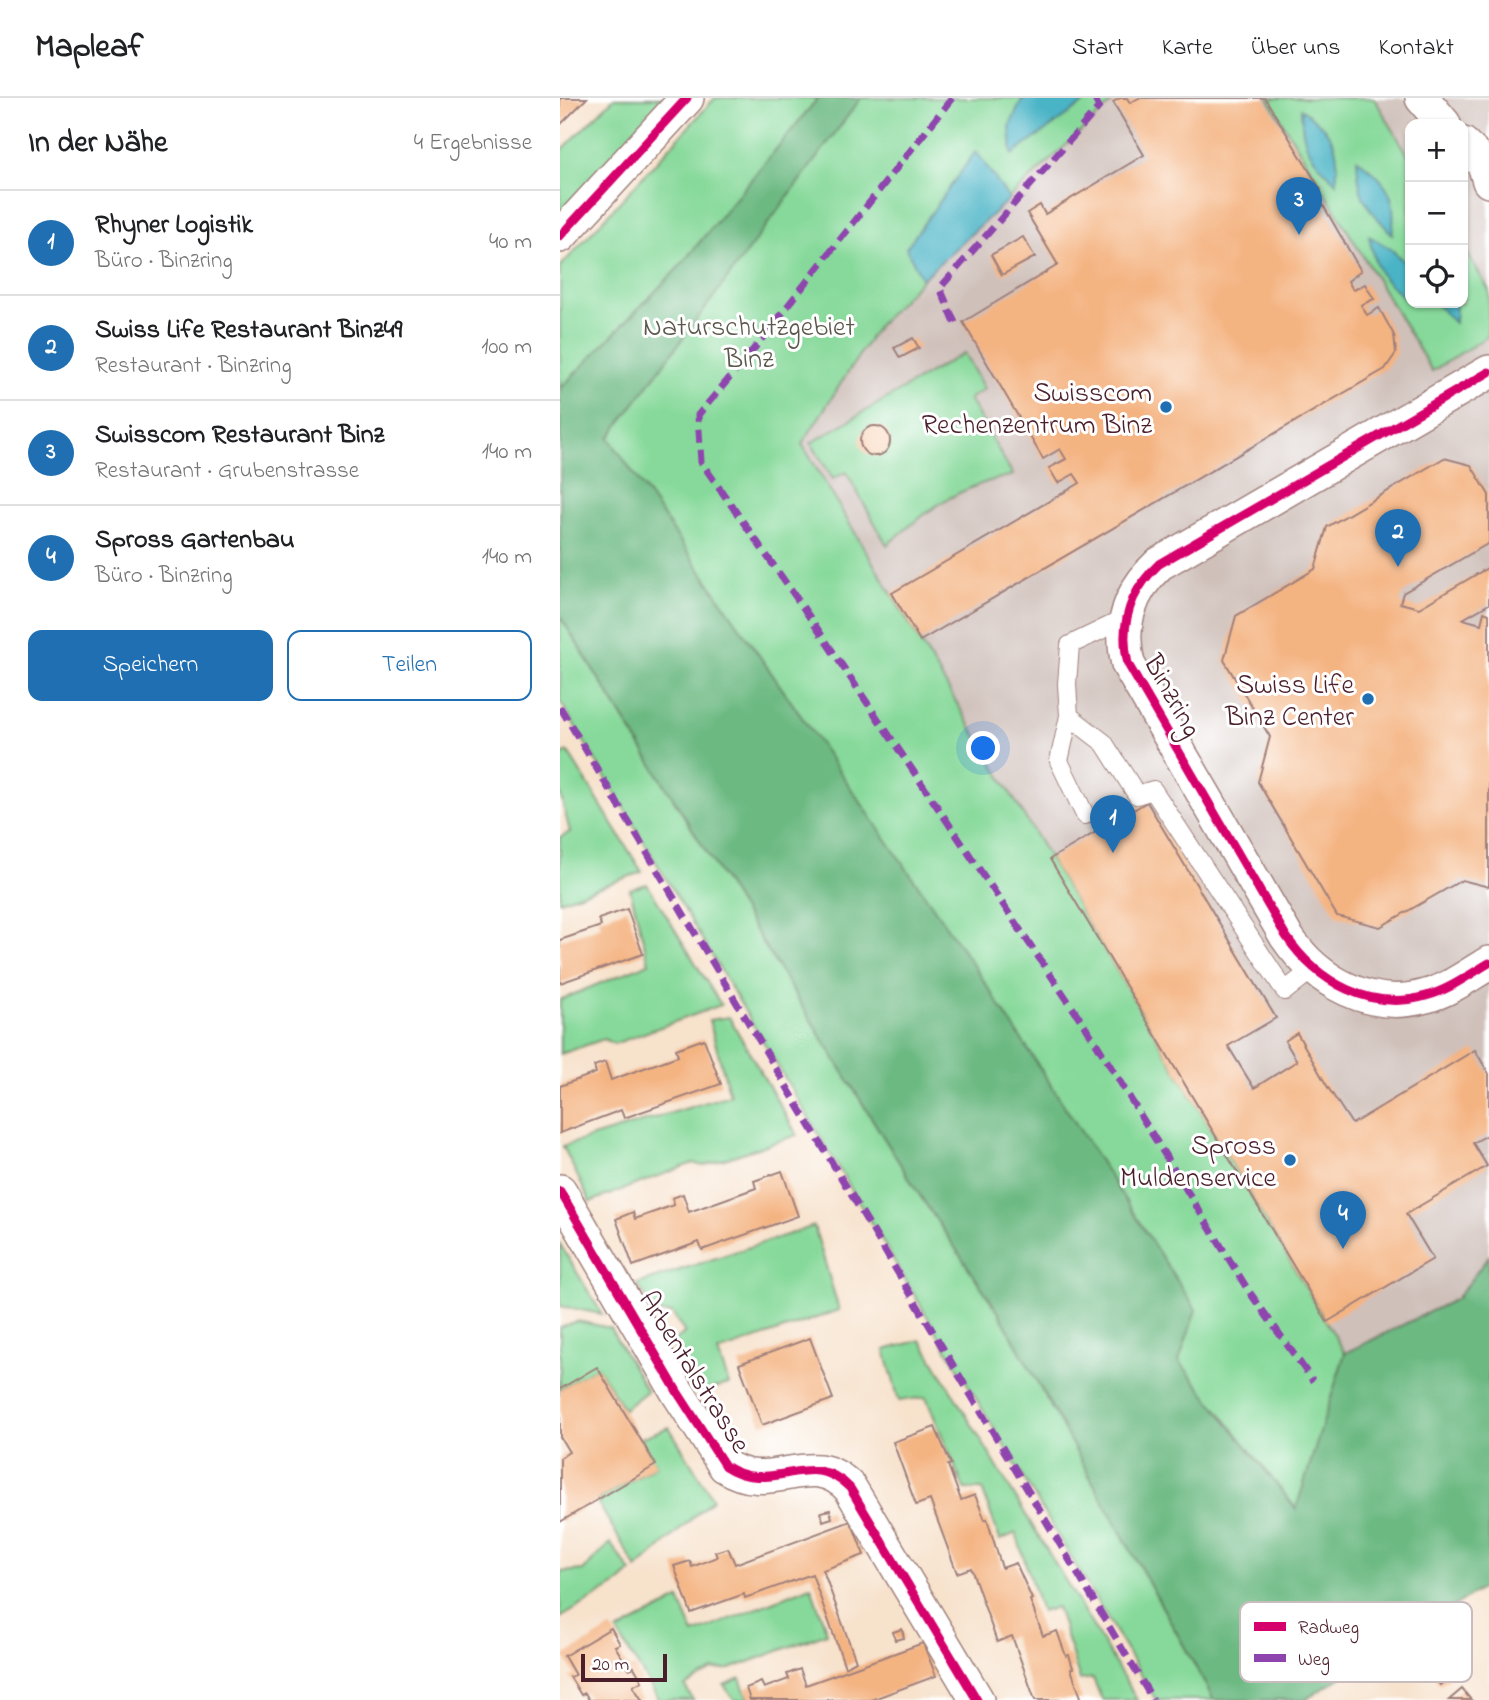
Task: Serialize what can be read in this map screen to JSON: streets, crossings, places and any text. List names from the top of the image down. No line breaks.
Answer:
{"streets":{"street":["Binzring","Arbentalstrasse"]},"parks":["Naturschutzgebiet Binz"],"places":["Swisscom Rechenzentrum Binz","Swiss Life Binz Center","Spross Muldenservice"],"legend":["Radweg","Weg"],"scale_bar":"20 m","page":{"header":"Mapleaf","nav":["Start","Karte","Über uns","Kontakt"],"heading":["In der Nähe","4 Ergebnisse"],"map_buttons":["+","−"],"pins":["3","2","1","4"],"list":[{"mark":"1","name":"Rhyner Logistik","note":"Büro · Binzring","value":"40 m"},{"mark":"2","name":"Swiss Life Restaurant Binz49","note":"Restaurant · Binzring","value":"100 m"},{"mark":"3","name":"Swisscom Restaurant Binz","note":"Restaurant · Grubenstrasse","value":"140 m"},{"mark":"4","name":"Spross Gartenbau","note":"Büro · Binzring","value":"140 m"}],"buttons":["Speichern","Teilen"],"scale":"20 m"}}
